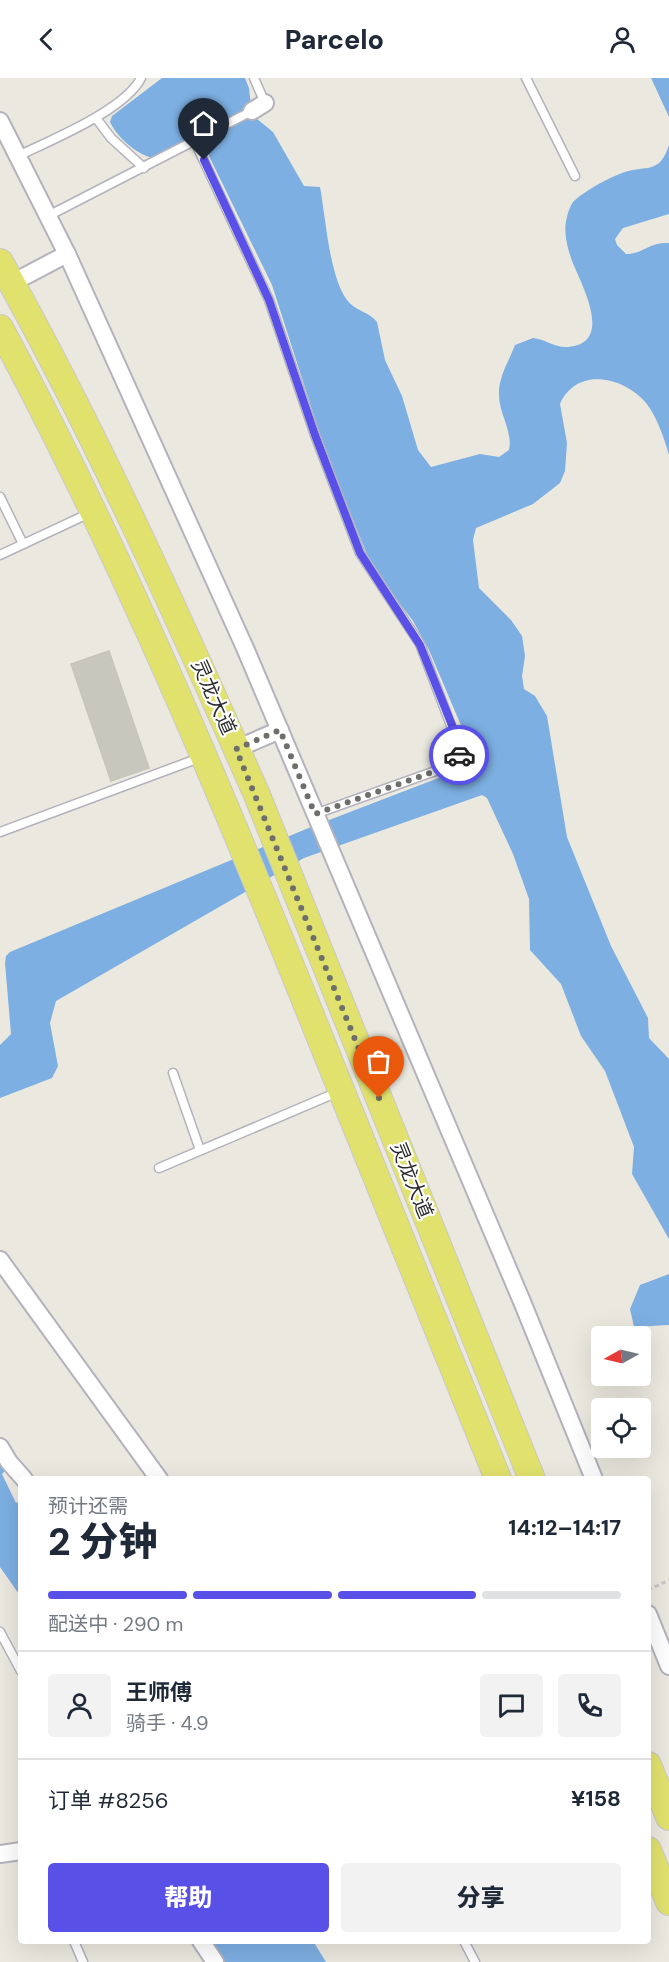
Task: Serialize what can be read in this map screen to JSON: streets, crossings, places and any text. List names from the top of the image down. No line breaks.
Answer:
{"streets":{"main road":["灵龙大道"]},"north":"left","page":{"header":"Parcelo","heading":["2 分钟","预计还需","14:12–14:17"],"panel":["王师傅","骑手 · 4.9","订单 #8256","¥158"],"bar":"配送中 · 290 m","buttons":["帮助","分享"]}}
